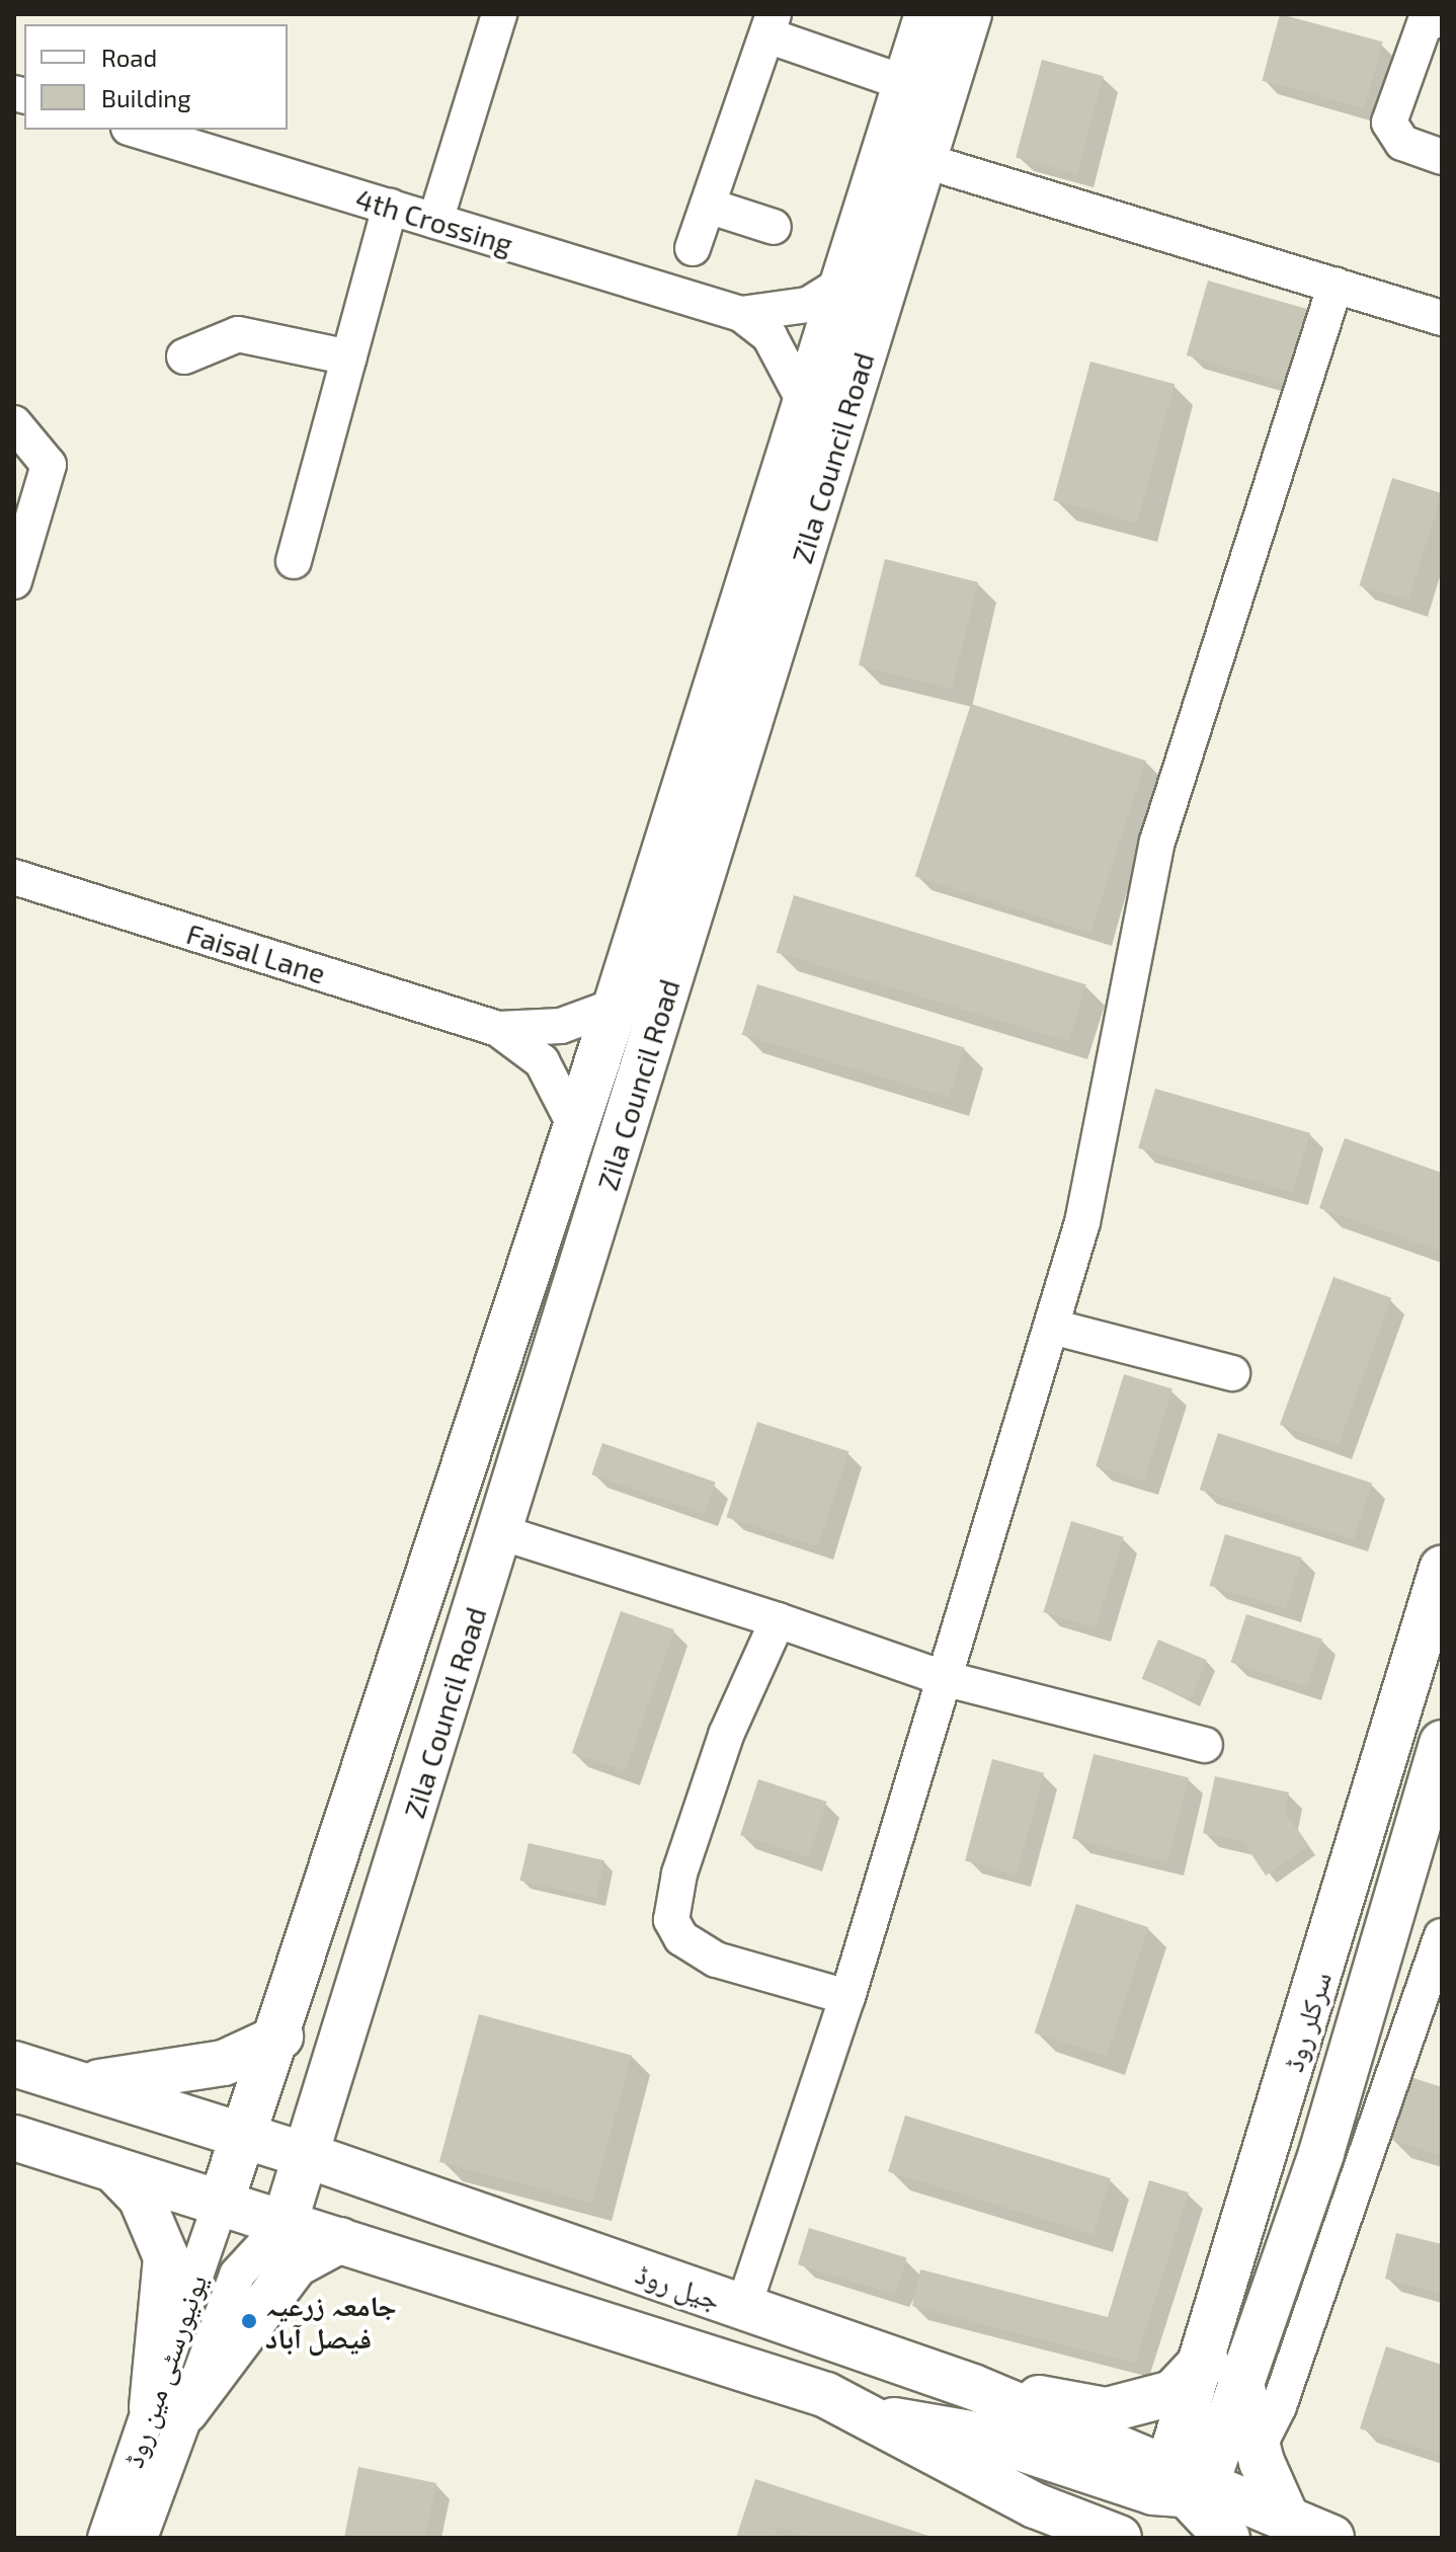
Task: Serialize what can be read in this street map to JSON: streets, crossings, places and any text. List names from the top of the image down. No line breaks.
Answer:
{"streets":{"main road":["Zila Council Road","سرکلر روڈ","جیل روڈ"],"street":["4th Crossing","Faisal Lane","یونیورسٹی مین روڈ"]},"crossings":[["4th Crossing","Zila Council Road"],["Zila Council Road","Faisal Lane"],["Zila Council Road","جیل روڈ"],["Zila Council Road","یونیورسٹی مین روڈ"],["سرکلر روڈ","جیل روڈ"],["جیل روڈ","یونیورسٹی مین روڈ"]],"places":["جامعہ زرعیہ فیصل آباد"],"legend":["Road","Building"]}
